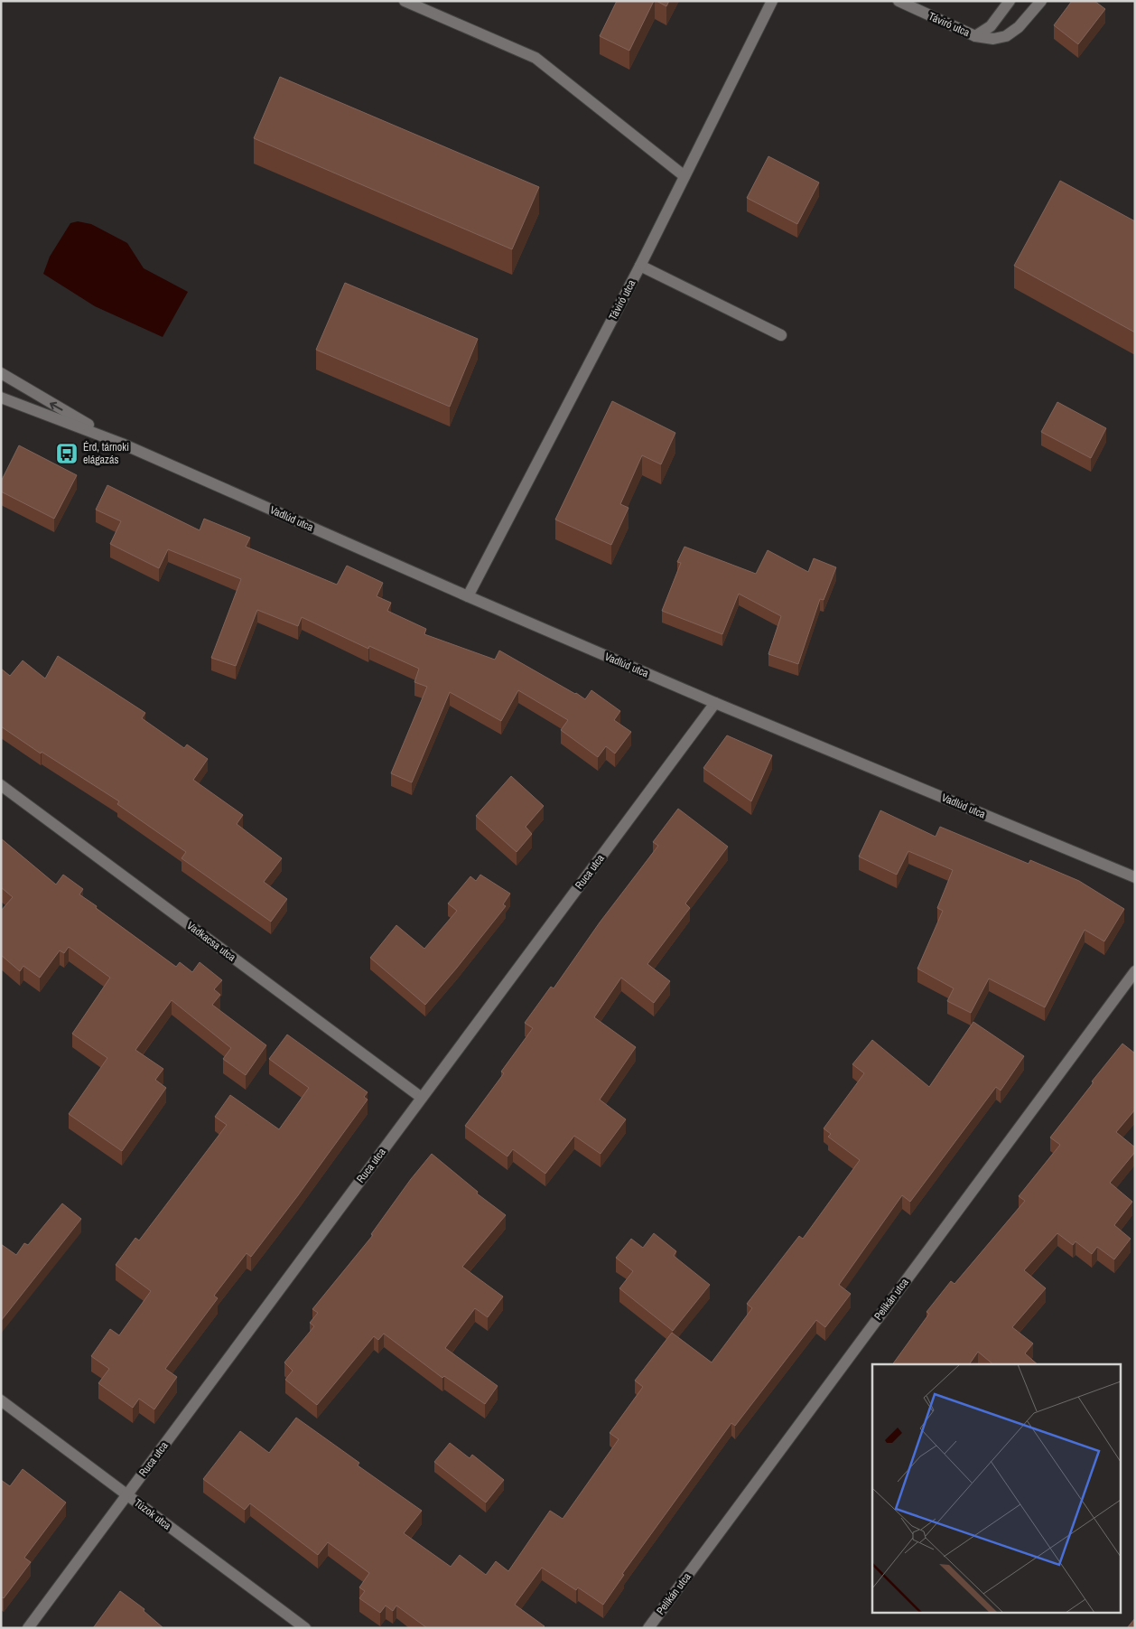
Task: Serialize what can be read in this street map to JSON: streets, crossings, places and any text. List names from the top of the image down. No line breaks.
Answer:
{"streets":{"street":["Táviró utca","Vadlúd utca","Ruca utca","Vadkacsa utca","Pelikán utca","Túzok utca"]},"crossings":[["Táviró utca","Vadlúd utca"],["Vadlúd utca","Ruca utca"],["Ruca utca","Vadkacsa utca"],["Ruca utca","Túzok utca"]],"places":{"bus stop":["Érd, tárnoki elágazás"]}}
